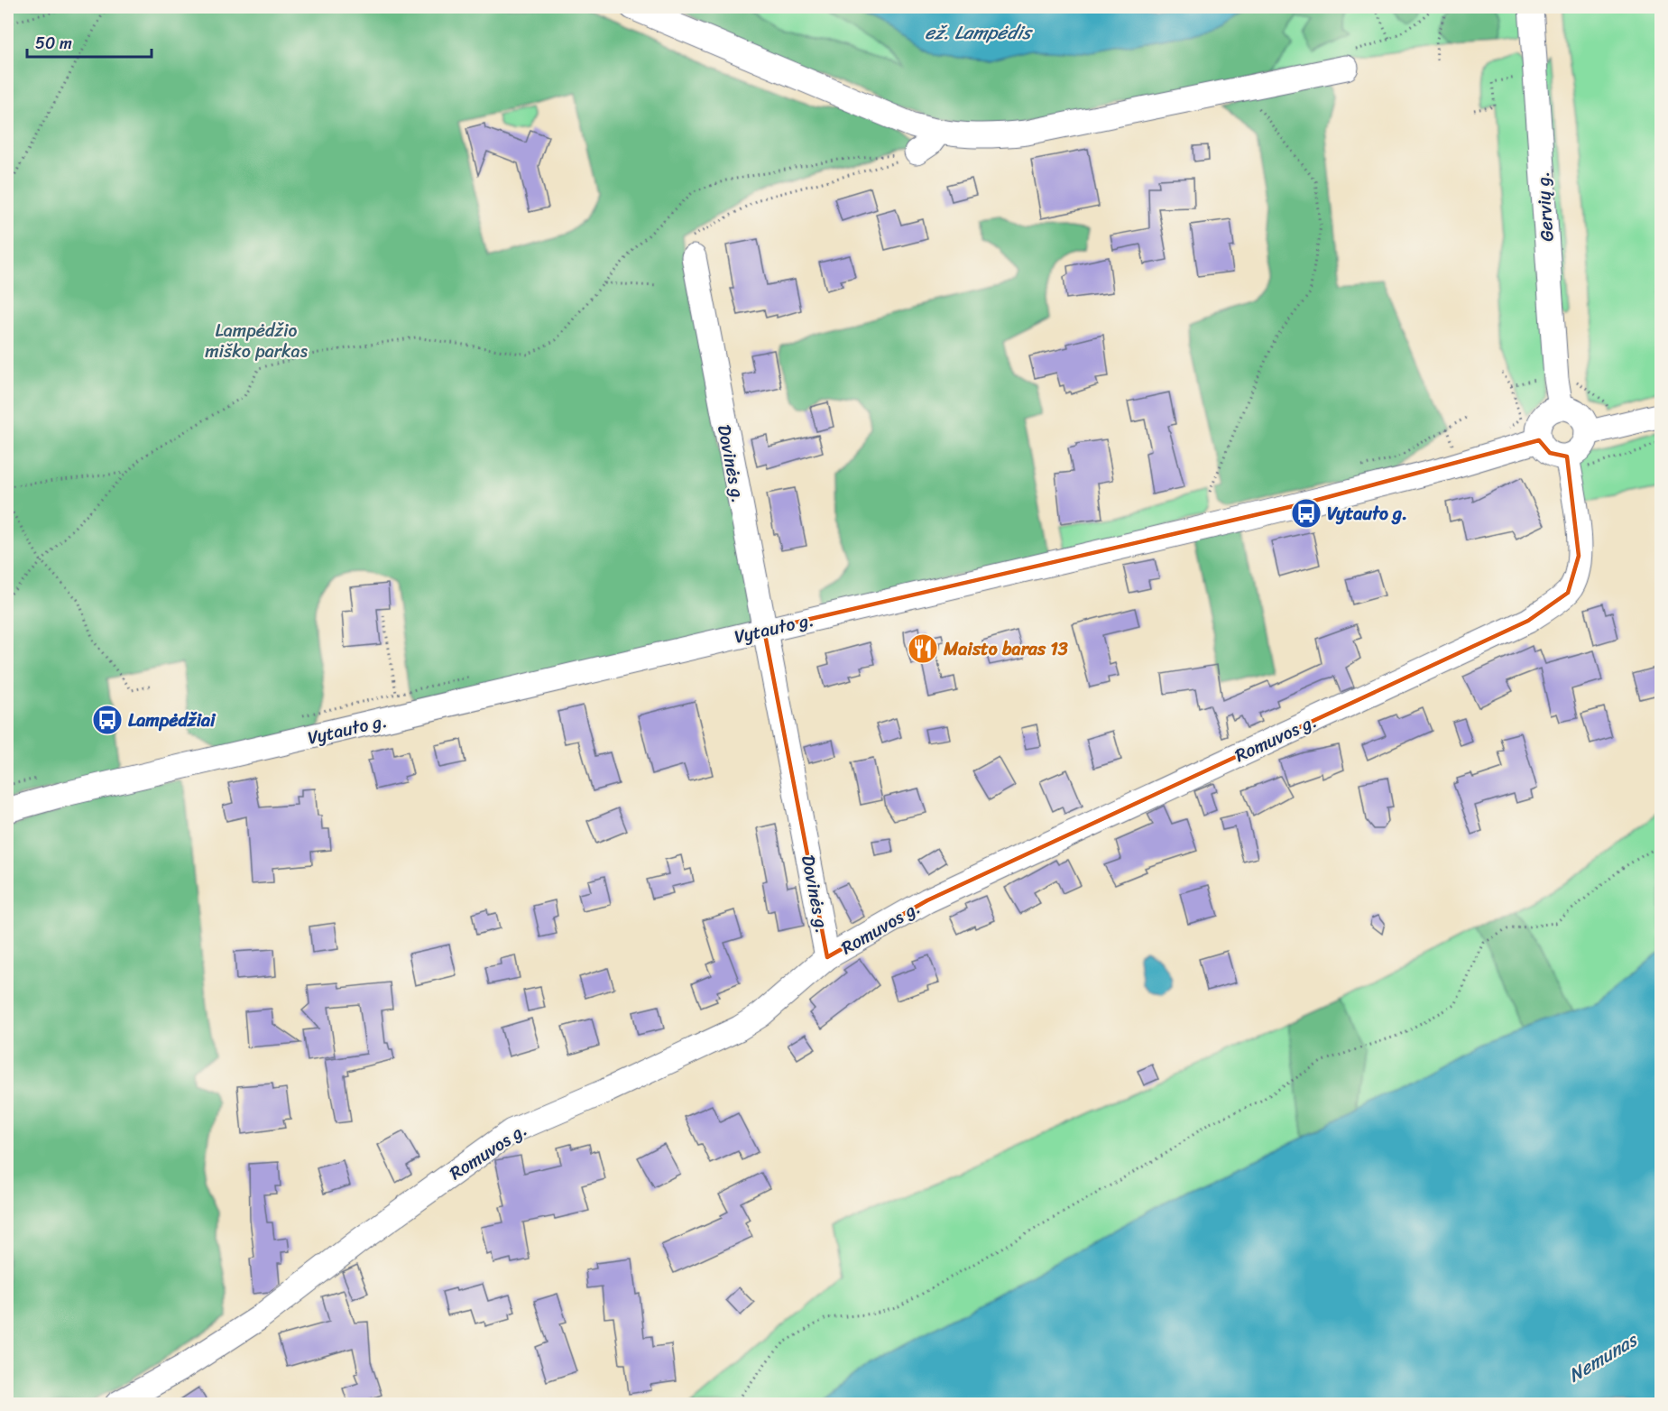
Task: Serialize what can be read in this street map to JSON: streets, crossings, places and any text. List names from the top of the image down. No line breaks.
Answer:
{"streets":{"street":["Gervių g.","Dovinės g.","Vytauto g.","Romuvos g."]},"crossings":[["Gervių g.","Vytauto g."],["Gervių g.","Romuvos g."],["Dovinės g.","Vytauto g."],["Dovinės g.","Romuvos g."],["Vytauto g.","Romuvos g."]],"water":["ež. Lampėdis","Nemunas"],"parks":["Lampėdžio miško parkas"],"places":{"bus stop":["Vytauto g.","Lampėdžiai"],"restaurant":["Maisto baras 13"]},"scale_bar":"50 m"}
